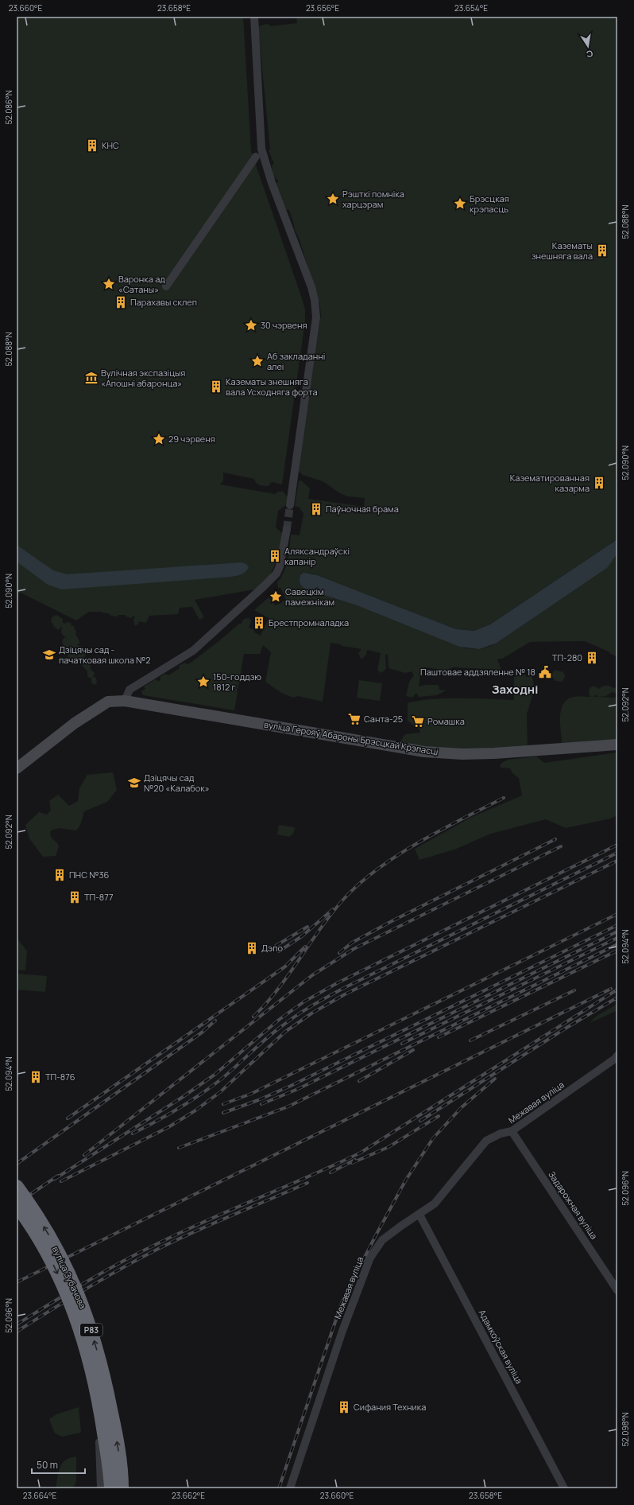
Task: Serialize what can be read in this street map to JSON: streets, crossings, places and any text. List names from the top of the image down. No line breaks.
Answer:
{"streets":{"highway":["вуліца Зубачова","Р83"],"main road":["вуліца Герояў Абароны Брэсцкай Крэпасці"],"street":["Межавая вуліца","Задарожная вуліца","Адамкоўская вуліца"]},"crossings":[["Межавая вуліца","Задарожная вуліца"],["Межавая вуліца","Адамкоўская вуліца"]],"districts":["Заходні"],"places":{"building":["КНС","Казематы знешняга вала","Парахавы склеп","Казематы знешняга вала Усходняга форта","Казематированная казарма","Паўночная брама","Аляксандраўскі капанір","Брестпромналадка","ТП-280","ПНС №36","ТП-877","Дэпо","ТП-876","Сифания Техника"],"place":["Рэшткі помніка харцэрам","Брэсцкая крэпасць","Варонка ад «Сатаны»","30 чэрвеня","Аб закладанні алеі","29 чэрвеня","Савецкім памежнікам","150-годдзю 1812 г."],"museum":["Вулічная экспазіцыя «Апошні абаронца»"],"school or university":["Дзіцячы сад - пачатковая школа №2","Дзіцячы сад №20 «Калабок»"],"public building":["Паштовае аддзяленне № 18"],"supermarket":["Санта-25","Ромашка"]},"scale_bar":"50 m","north":"bottom","coordinates":["23.660°E","23.658°E","23.656°E","23.654°E","52.086°N","52.088°N","52.090°N","52.092°N","52.094°N","52.096°N","52.098°N","23.664°E","23.662°E"]}
